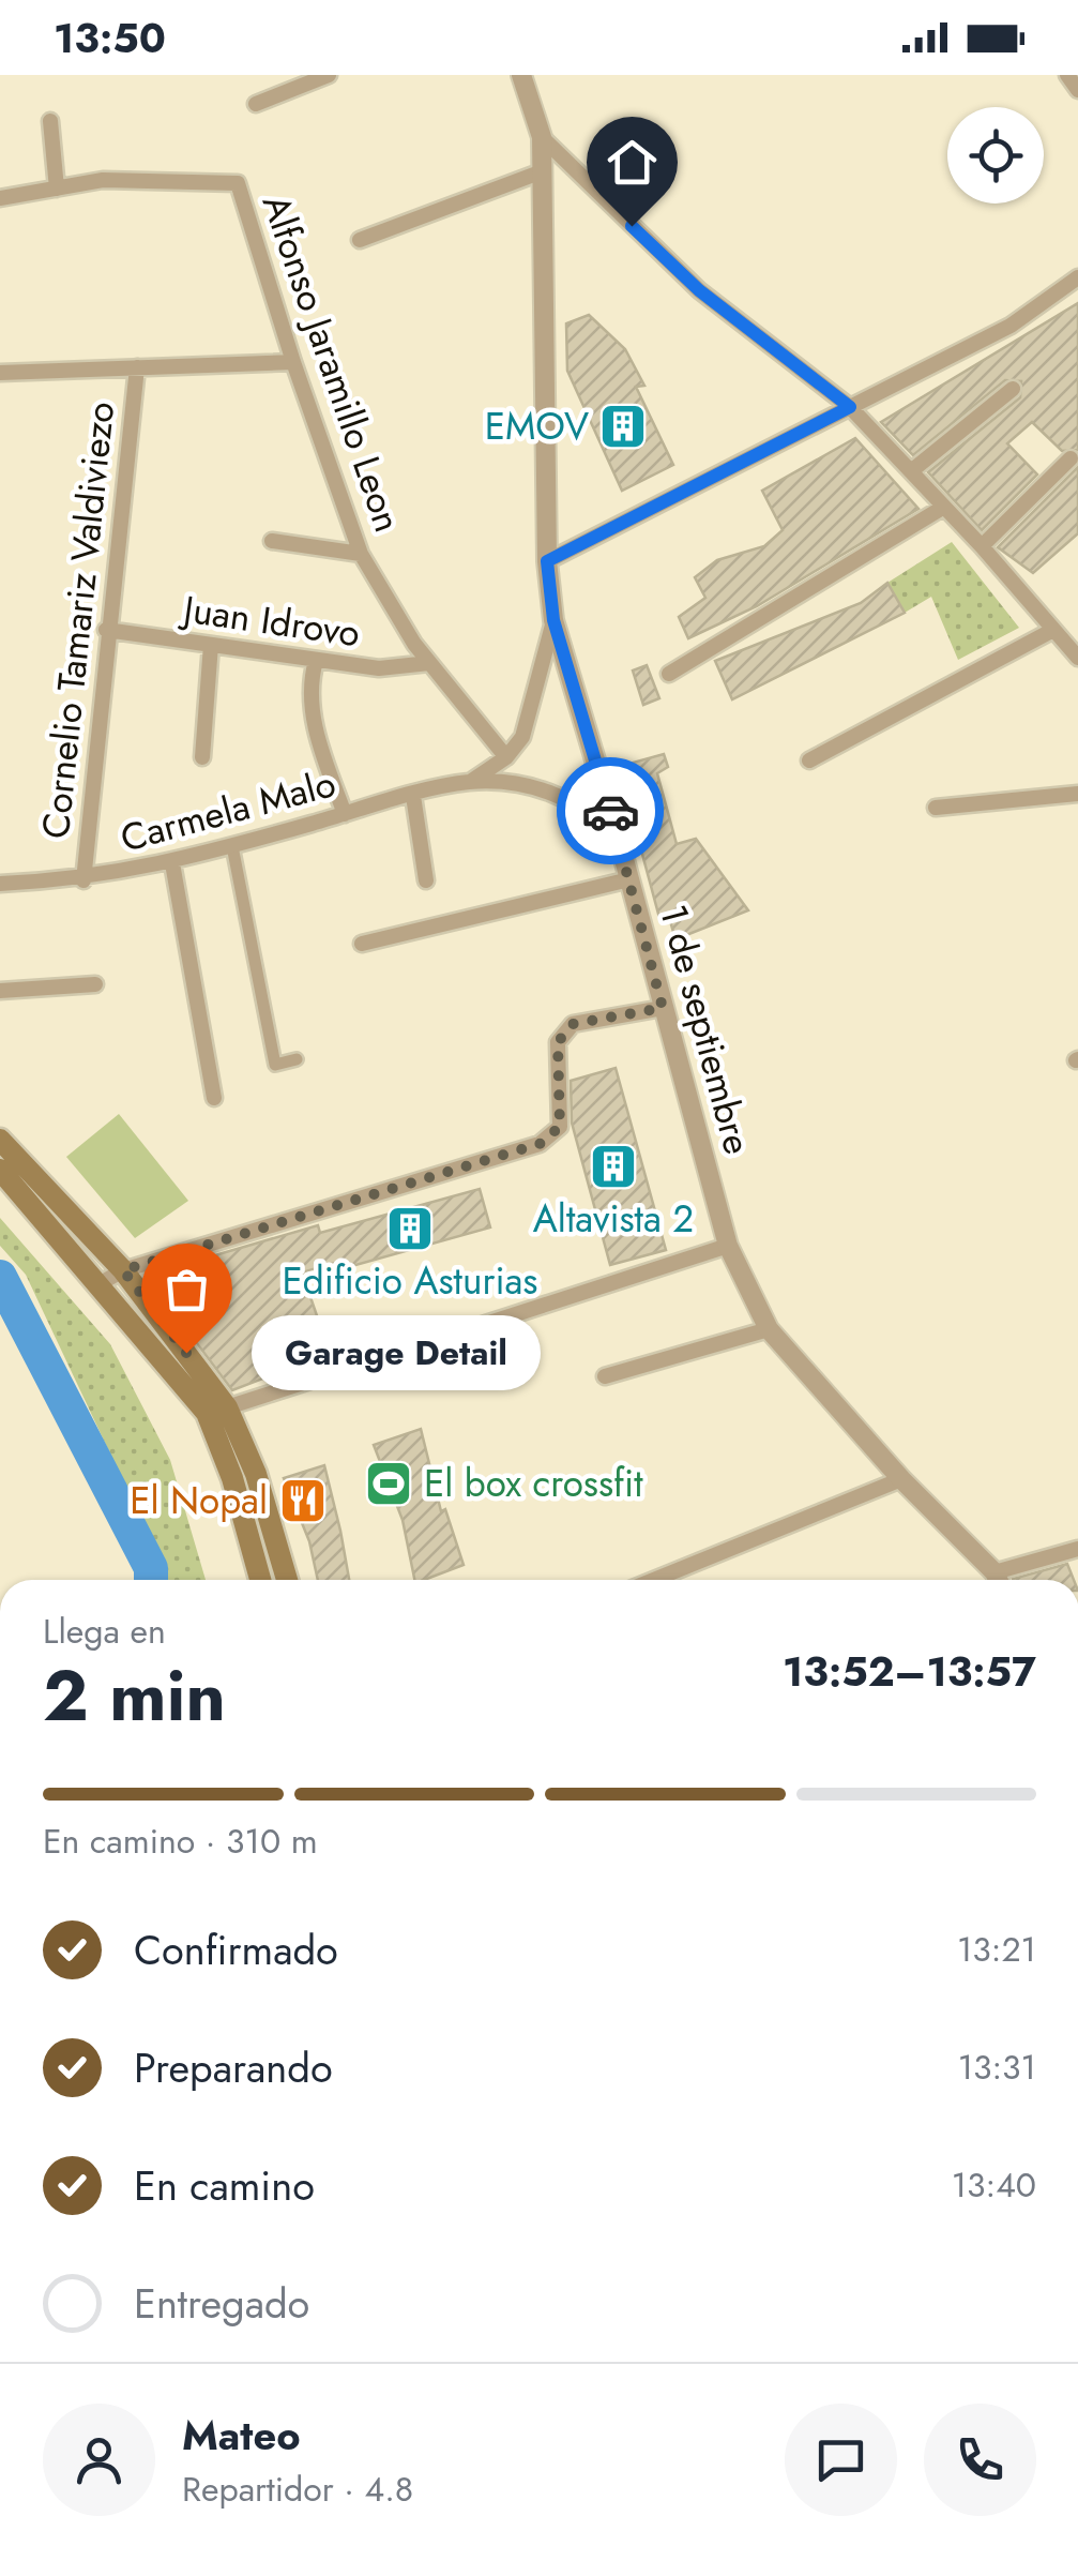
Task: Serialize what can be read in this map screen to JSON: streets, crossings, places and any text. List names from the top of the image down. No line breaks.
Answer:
{"streets":{"street":["Alfonso Jaramillo Leon","Cornelio Tamariz Valdiviezo","Juan Idrovo","Carmela Malo","1 de septiembre"]},"crossings":[["Alfonso Jaramillo Leon","Juan Idrovo"],["Alfonso Jaramillo Leon","Carmela Malo"],["Cornelio Tamariz Valdiviezo","Juan Idrovo"],["Cornelio Tamariz Valdiviezo","Carmela Malo"],["Carmela Malo","1 de septiembre"]],"places":{"building":["EMOV","Altavista 2","Edificio Asturias"],"other":["Garage Detail"],"sports":["El box crossfit"],"restaurant":["El Nopal"]},"page":{"status":"13:50","bubble":"Garage Detail","heading":["2 min","Llega en","13:52–13:57"],"panel":["Mateo","Repartidor · 4.8"],"bar":"En camino · 310 m","list":[["Confirmado","13:21"],["Preparando","13:31"],["En camino","13:40"],"Entregado"]}}
